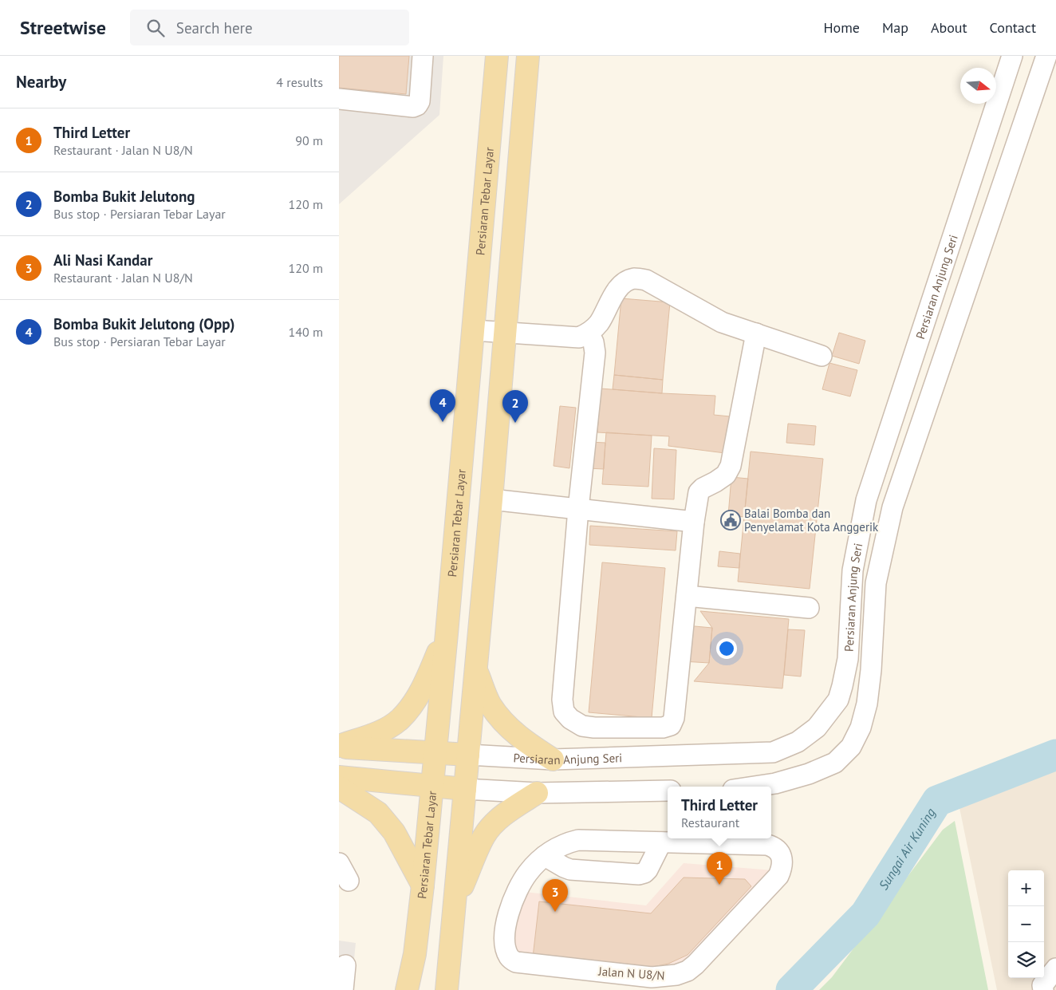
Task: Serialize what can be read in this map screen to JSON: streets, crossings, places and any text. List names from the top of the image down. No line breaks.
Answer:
{"streets":{"main road":["Persiaran Tebar Layar"],"street":["Persiaran Anjung Seri","Jalan N U8/N"]},"water":["Sungai Air Kuning"],"places":{"public building":["Balai Bomba dan Penyelamat Kota Anggerik"]},"north":"right","page":{"header":"Streetwise","search":"Search here","nav":["Home","Map","About","Contact"],"heading":["Nearby","4 results"],"list":[{"mark":"1","name":"Third Letter","note":"Restaurant · Jalan N U8/N","value":"90 m"},{"mark":"2","name":"Bomba Bukit Jelutong","note":"Bus stop · Persiaran Tebar Layar","value":"120 m"},{"mark":"3","name":"Ali Nasi Kandar","note":"Restaurant · Jalan N U8/N","value":"120 m"},{"mark":"4","name":"Bomba Bukit Jelutong (Opp)","note":"Bus stop · Persiaran Tebar Layar","value":"140 m"}],"pins":["4","2","1","3"],"popup":["Third Letter","Restaurant"],"map_buttons":["+","−"]}}
